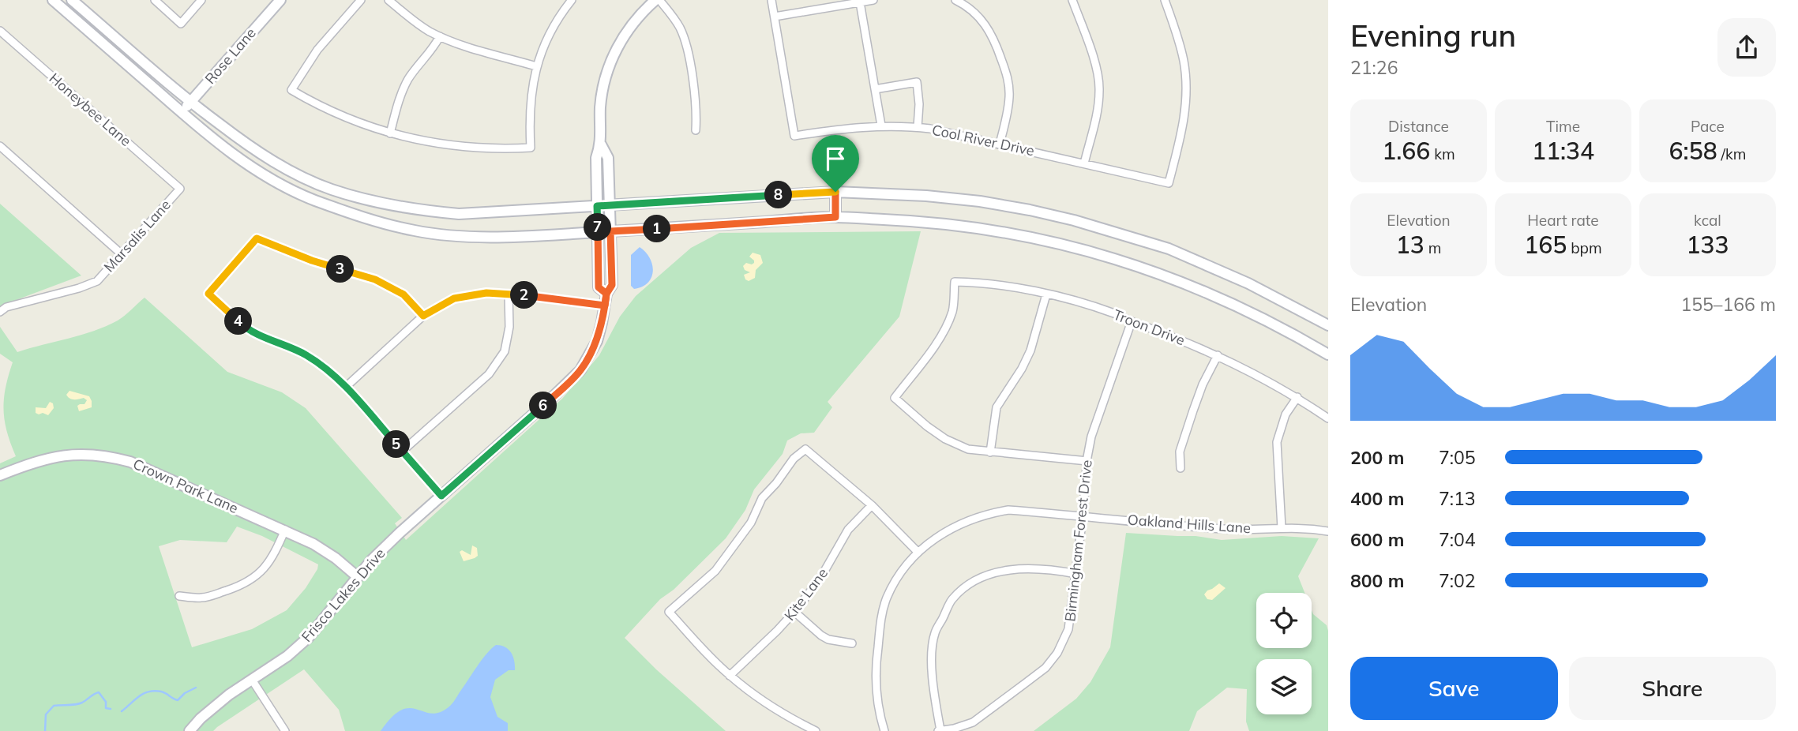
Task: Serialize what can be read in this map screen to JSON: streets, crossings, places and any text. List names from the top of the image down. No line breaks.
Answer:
{"streets":{"street":["Rose Lane","Honeybee Lane","Cool River Drive","Marsalis Lane","Troon Drive","Crown Park Lane","Oakland Hills Lane","Birmingham Forest Drive","Kite Lane","Frisco Lakes Drive"]},"crossings":[["Honeybee Lane","Marsalis Lane"],["Troon Drive","Birmingham Forest Drive"],["Crown Park Lane","Frisco Lakes Drive"],["Oakland Hills Lane","Birmingham Forest Drive"]],"page":{"heading":["Evening run","21:26"],"stats":[["Distance","1.66 km"],["Time","11:34"],["Pace","6:58 /km"],["Elevation","13 m"],["Heart rate","165 bpm"],["kcal","133"]],"pins":["8","7","1","3","2","4","6","5"],"chart":["Elevation","155–166 m"],"list":[{"name":"200 m","note":"7:05"},{"name":"400 m","note":"7:13"},{"name":"600 m","note":"7:04"},{"name":"800 m","note":"7:02"}],"buttons":["Save","Share"]}}
